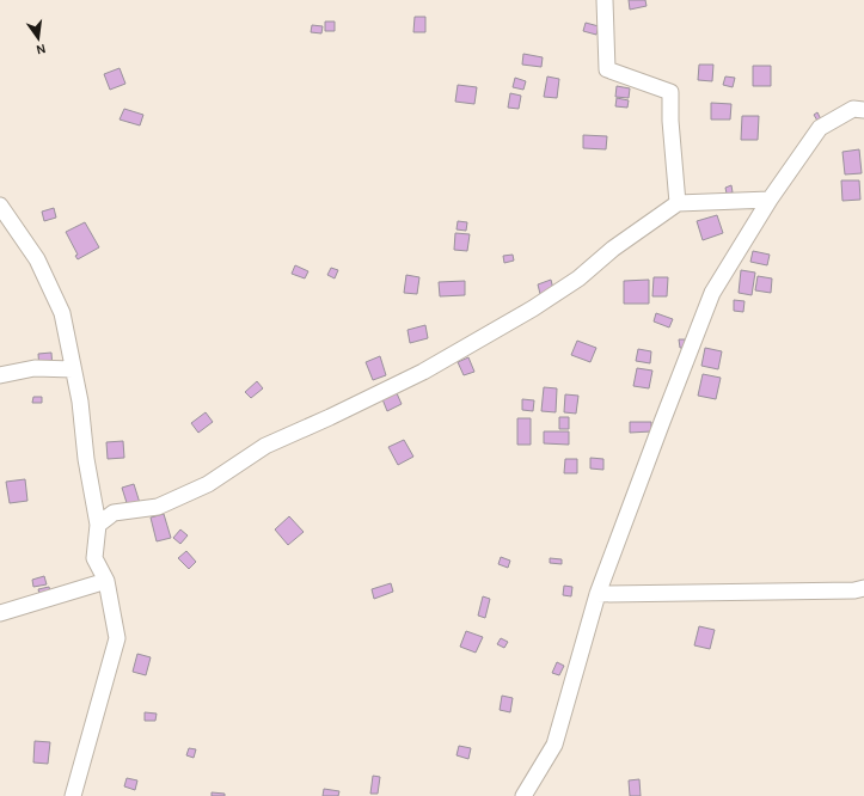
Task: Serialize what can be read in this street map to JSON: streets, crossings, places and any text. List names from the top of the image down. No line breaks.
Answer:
{"north":"bottom"}
